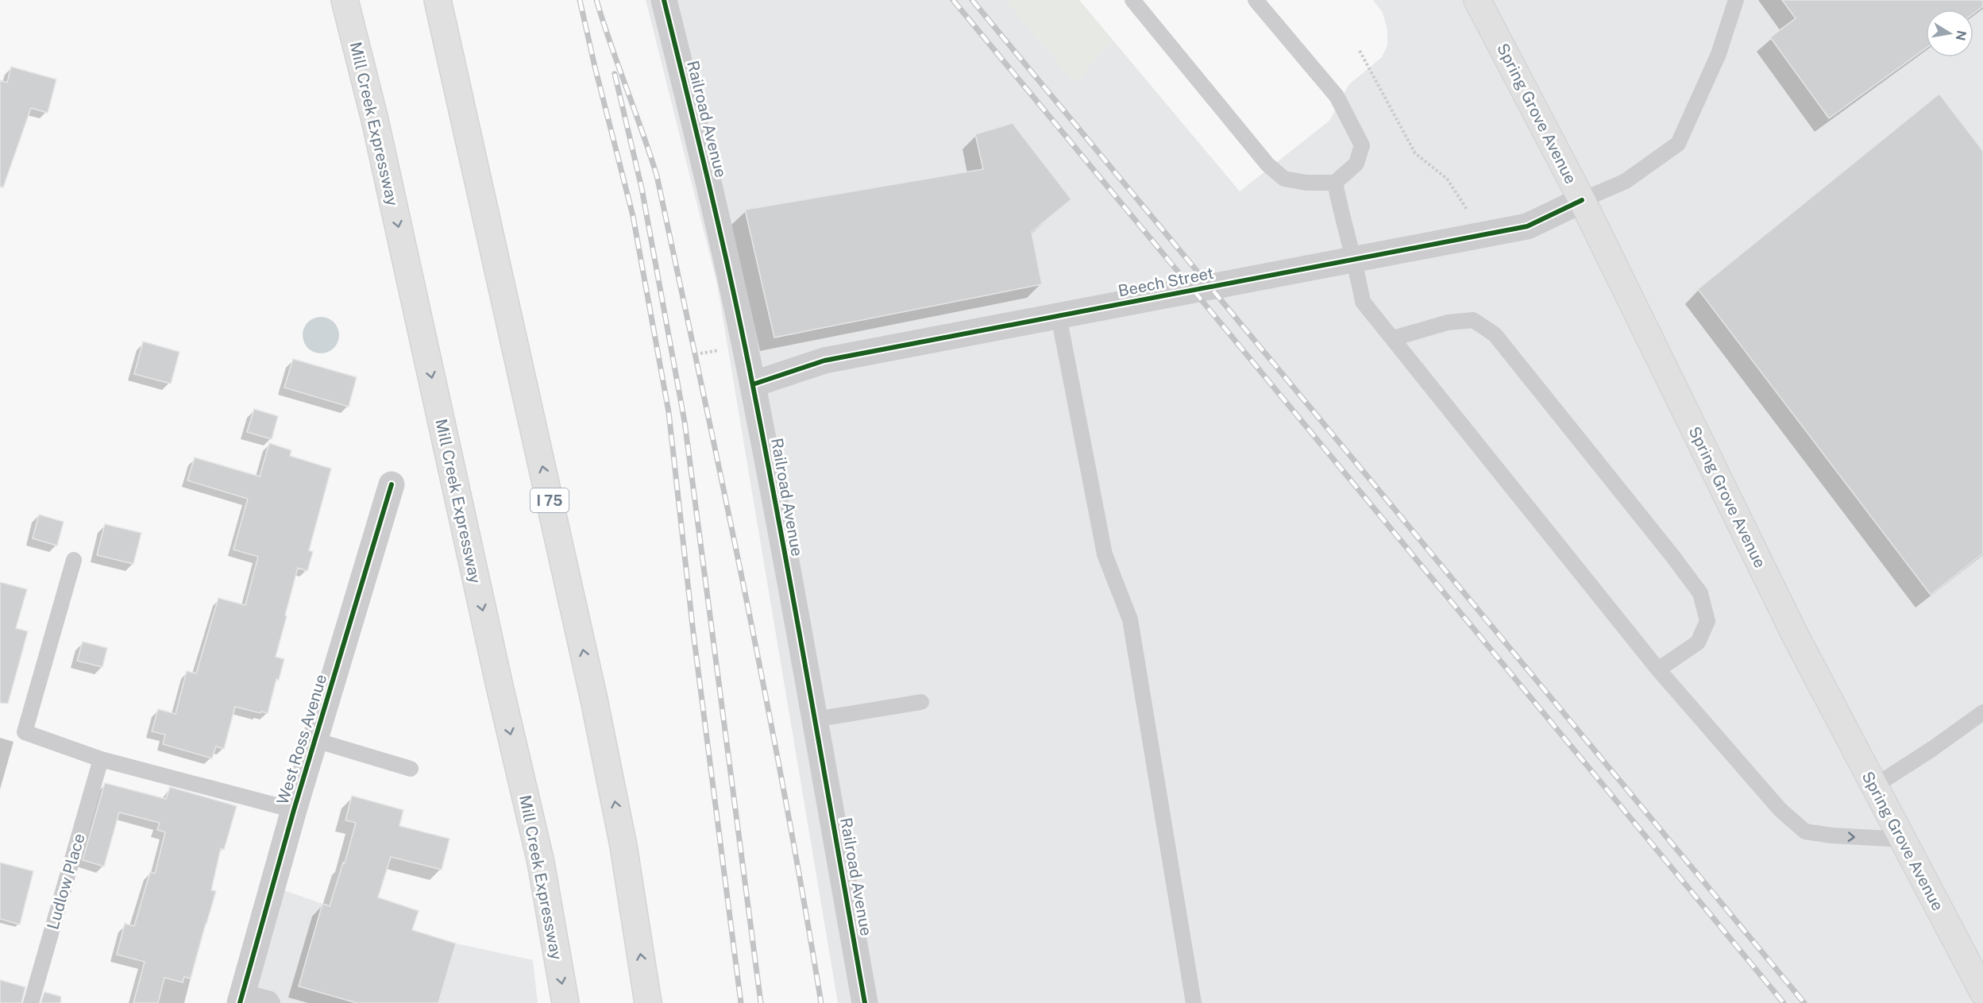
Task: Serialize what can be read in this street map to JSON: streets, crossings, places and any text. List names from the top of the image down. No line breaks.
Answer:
{"streets":{"main road":["Spring Grove Avenue","Mill Creek Expressway","I 75"],"street":["Railroad Avenue","Beech Street","West Ross Avenue"],"lane":["Ludlow Place"]},"crossings":[["Spring Grove Avenue","Beech Street"],["Railroad Avenue","Beech Street"]],"north":"right"}
